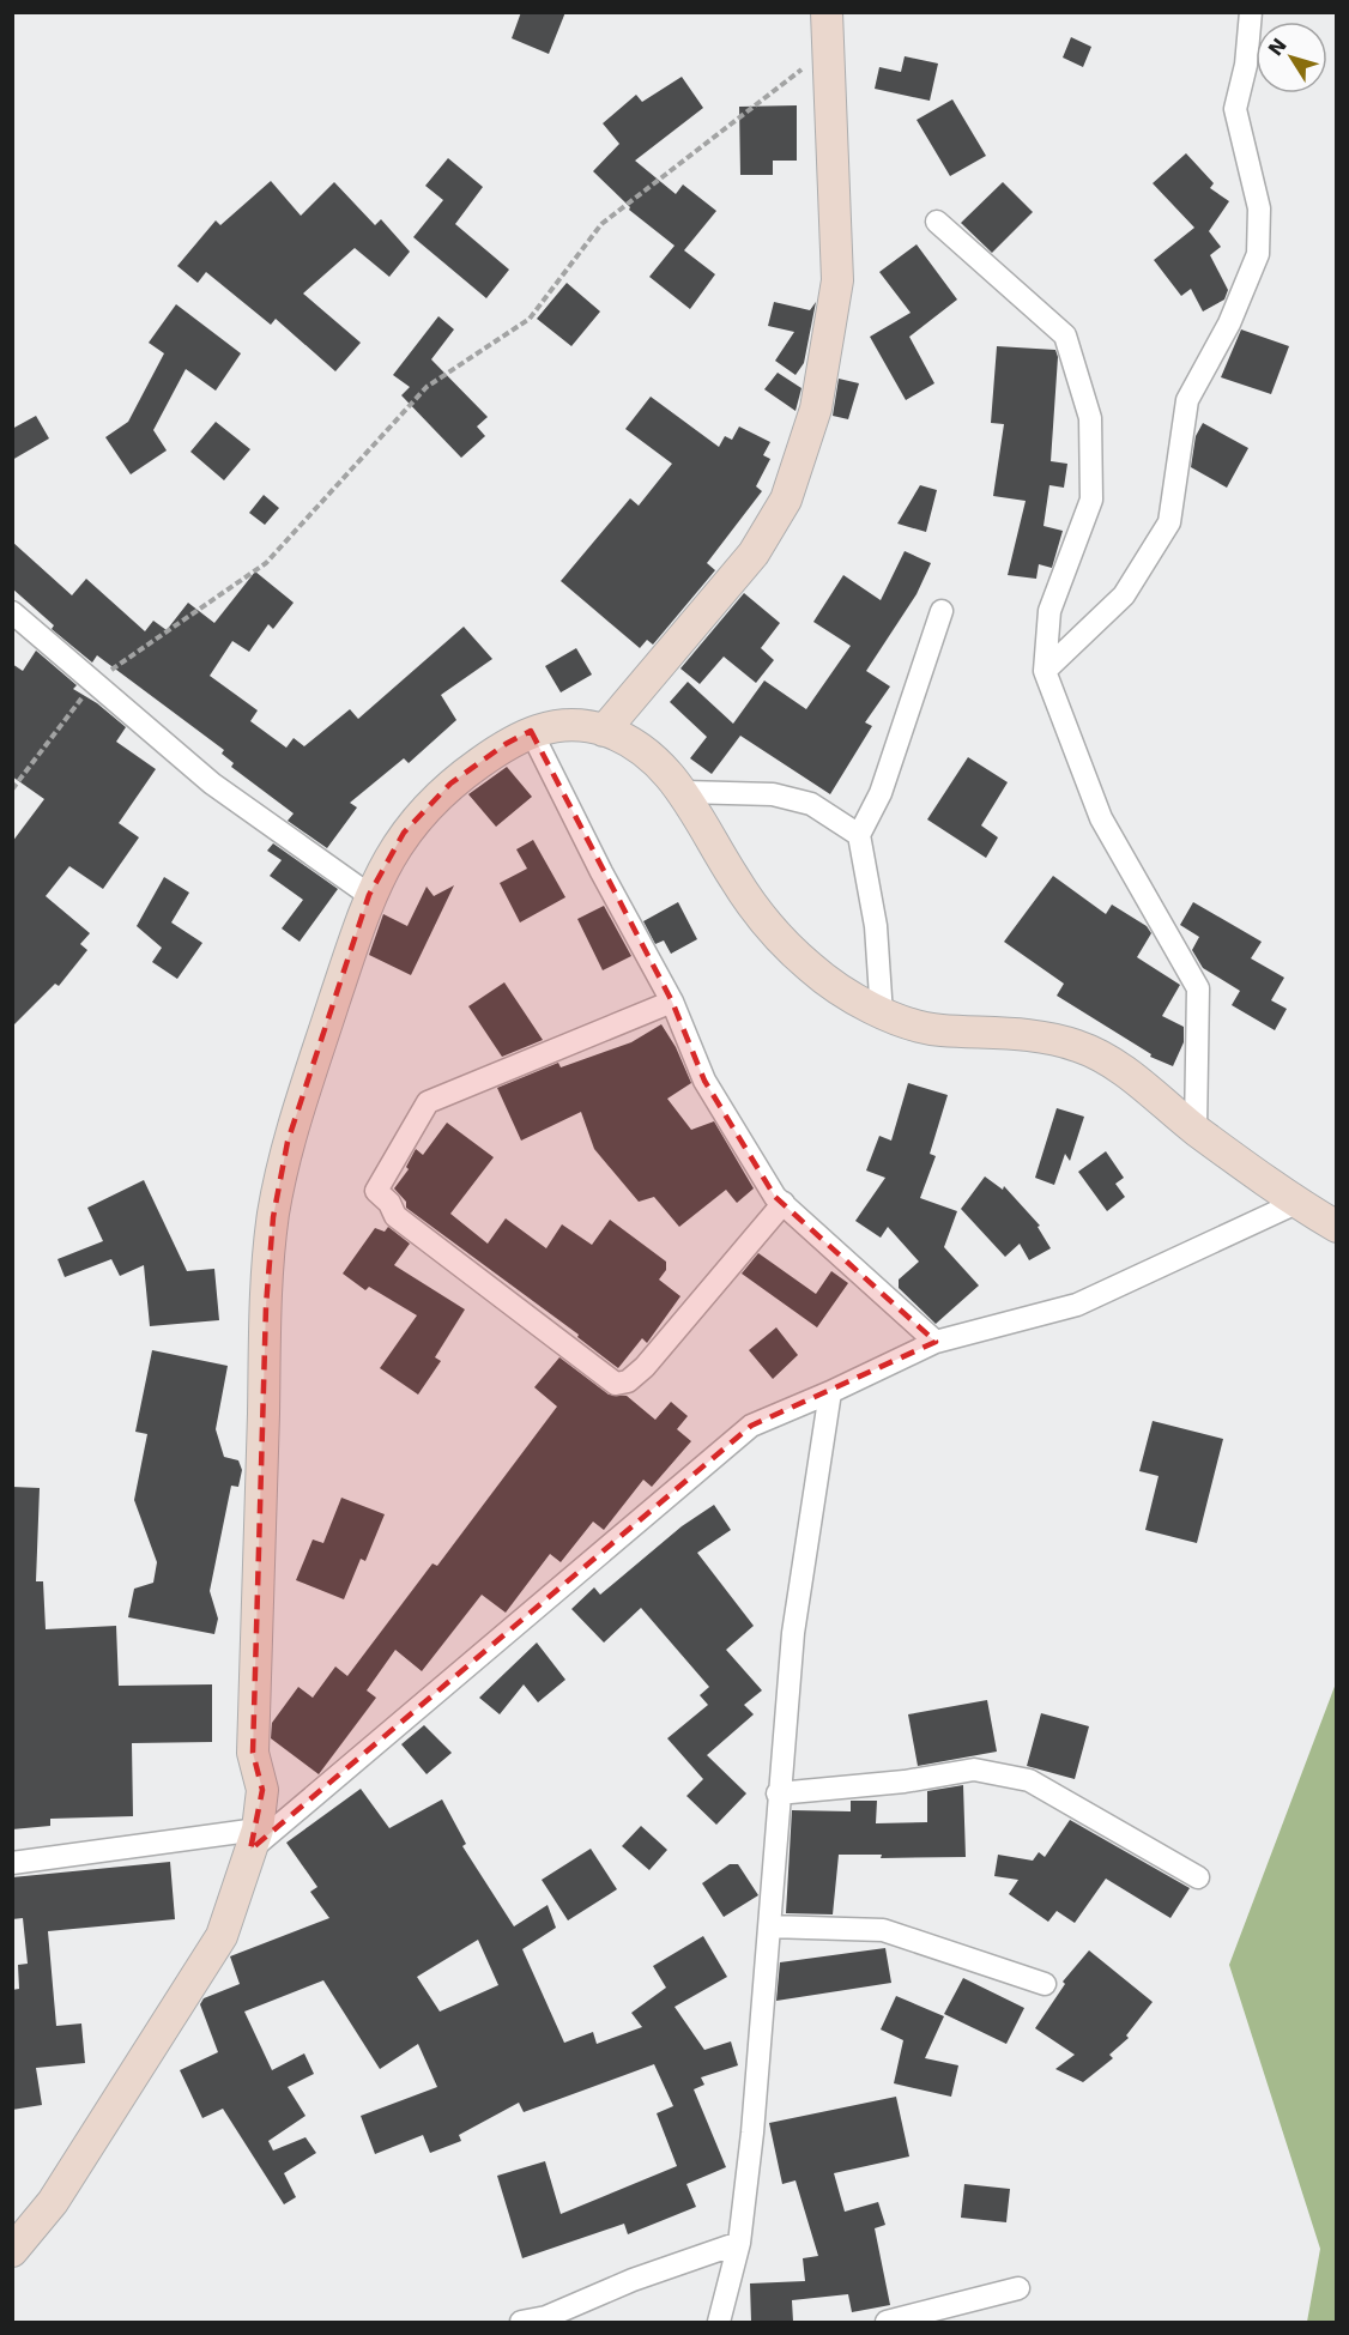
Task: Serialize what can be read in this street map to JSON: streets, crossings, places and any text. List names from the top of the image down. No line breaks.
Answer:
{"north":"top left"}
